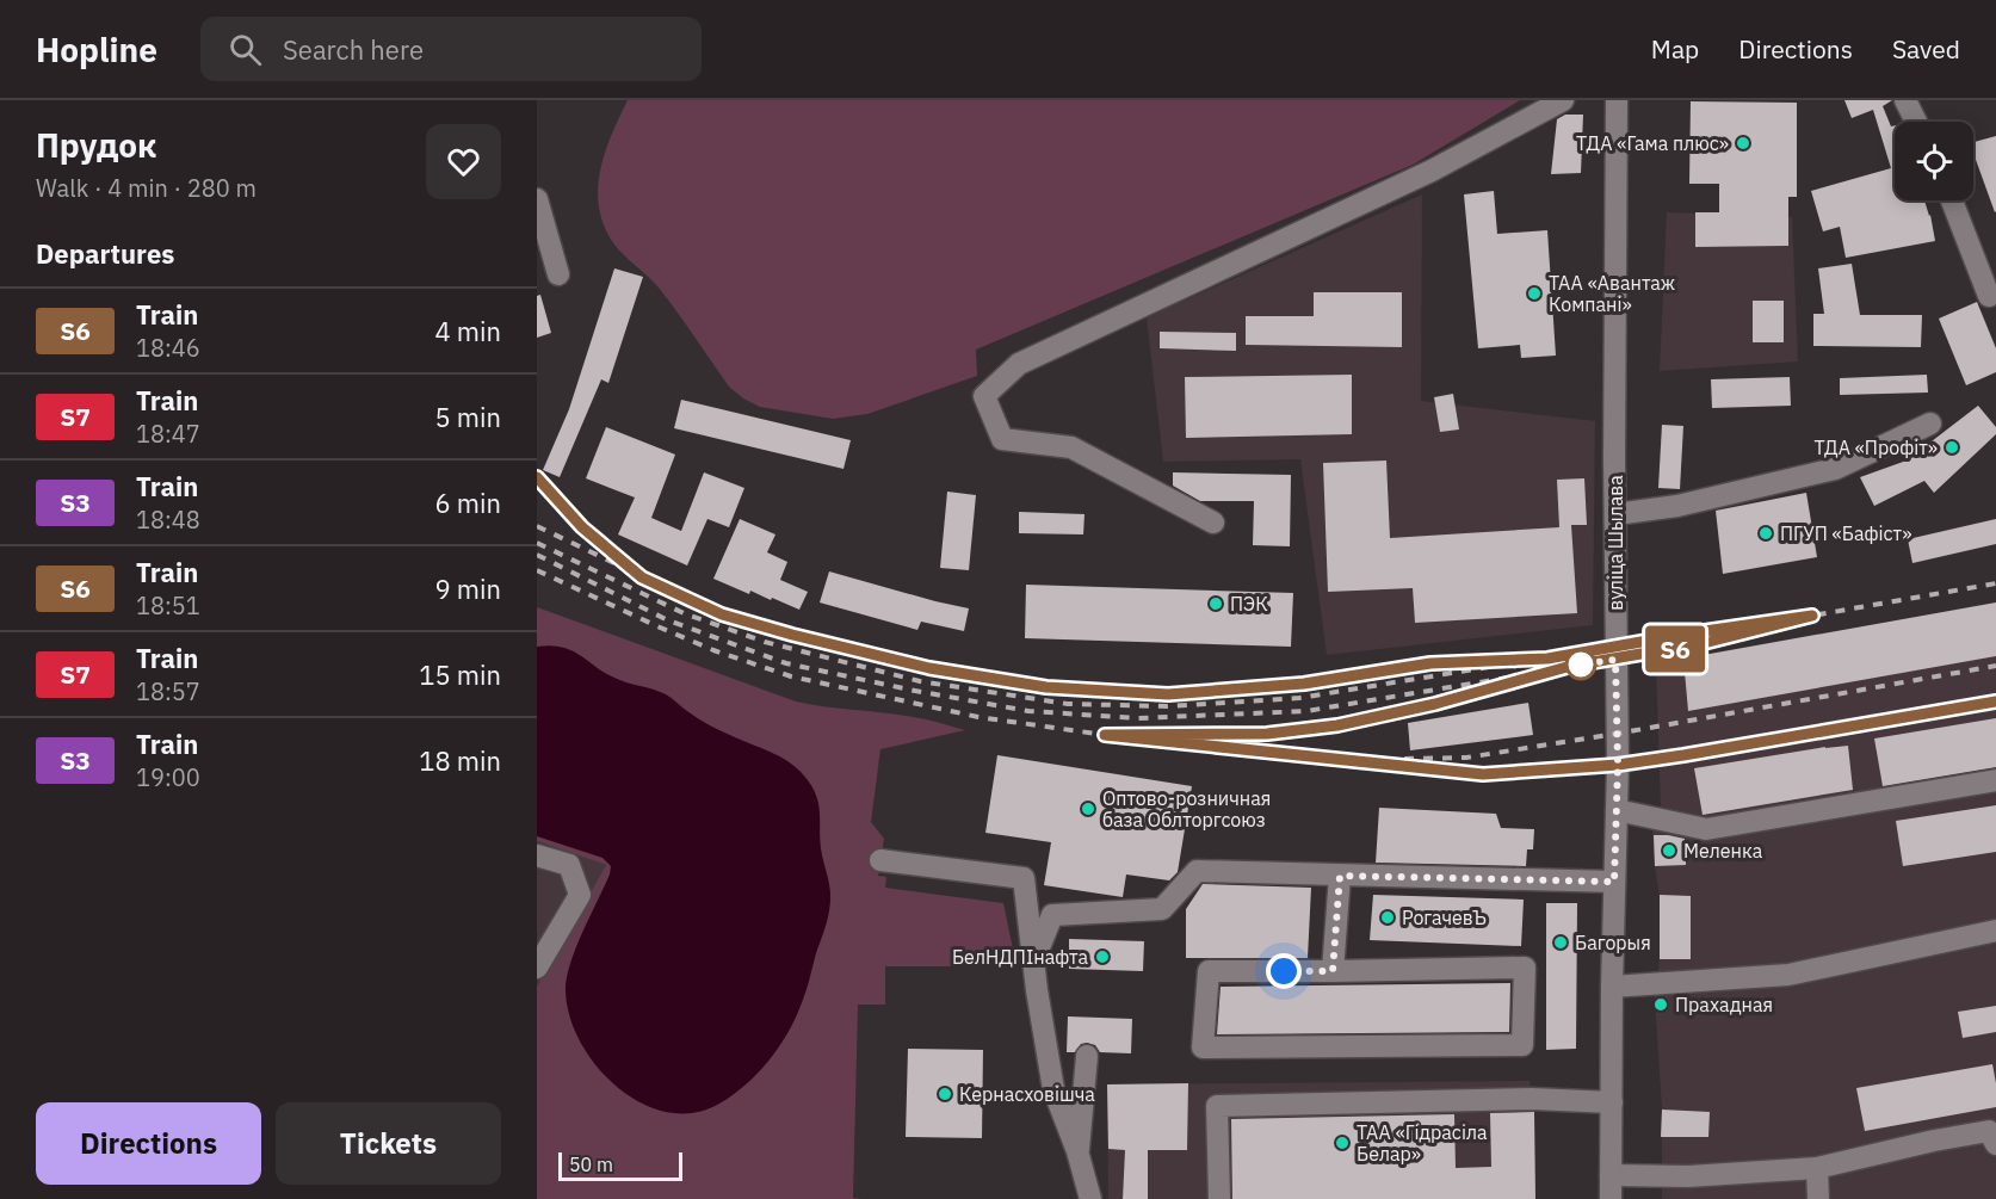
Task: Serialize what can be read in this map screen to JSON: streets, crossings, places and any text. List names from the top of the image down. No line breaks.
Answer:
{"streets":{"street":["вуліца Шылава"]},"places":["ТДА «Гама плюс»","ТАА «Авантаж Компані»","ТДА «Профіт»","ПГУП «Бафіст»","ПЭК","Оптово-розничная база Облторгсоюз","Меленка","РогачевЪ","Багорыя","БелНДПІнафта","Прахадная","Кернасховішча","ТАА «Гідрасіла Белар»"],"scale_bar":"50 m","page":{"header":"Hopline","search":"Search here","nav":["Map","Directions","Saved"],"heading":[["Прудок","Walk · 4 min · 280 m"],"Departures"],"on_map":"S6","list":[{"mark":"S6","name":"Train","note":"18:46","value":"4 min"},{"mark":"S7","name":"Train","note":"18:47","value":"5 min"},{"mark":"S3","name":"Train","note":"18:48","value":"6 min"},{"mark":"S6","name":"Train","note":"18:51","value":"9 min"},{"mark":"S7","name":"Train","note":"18:57","value":"15 min"},{"mark":"S3","name":"Train","note":"19:00","value":"18 min"}],"buttons":["Directions","Tickets"],"scale":"50 m"}}
